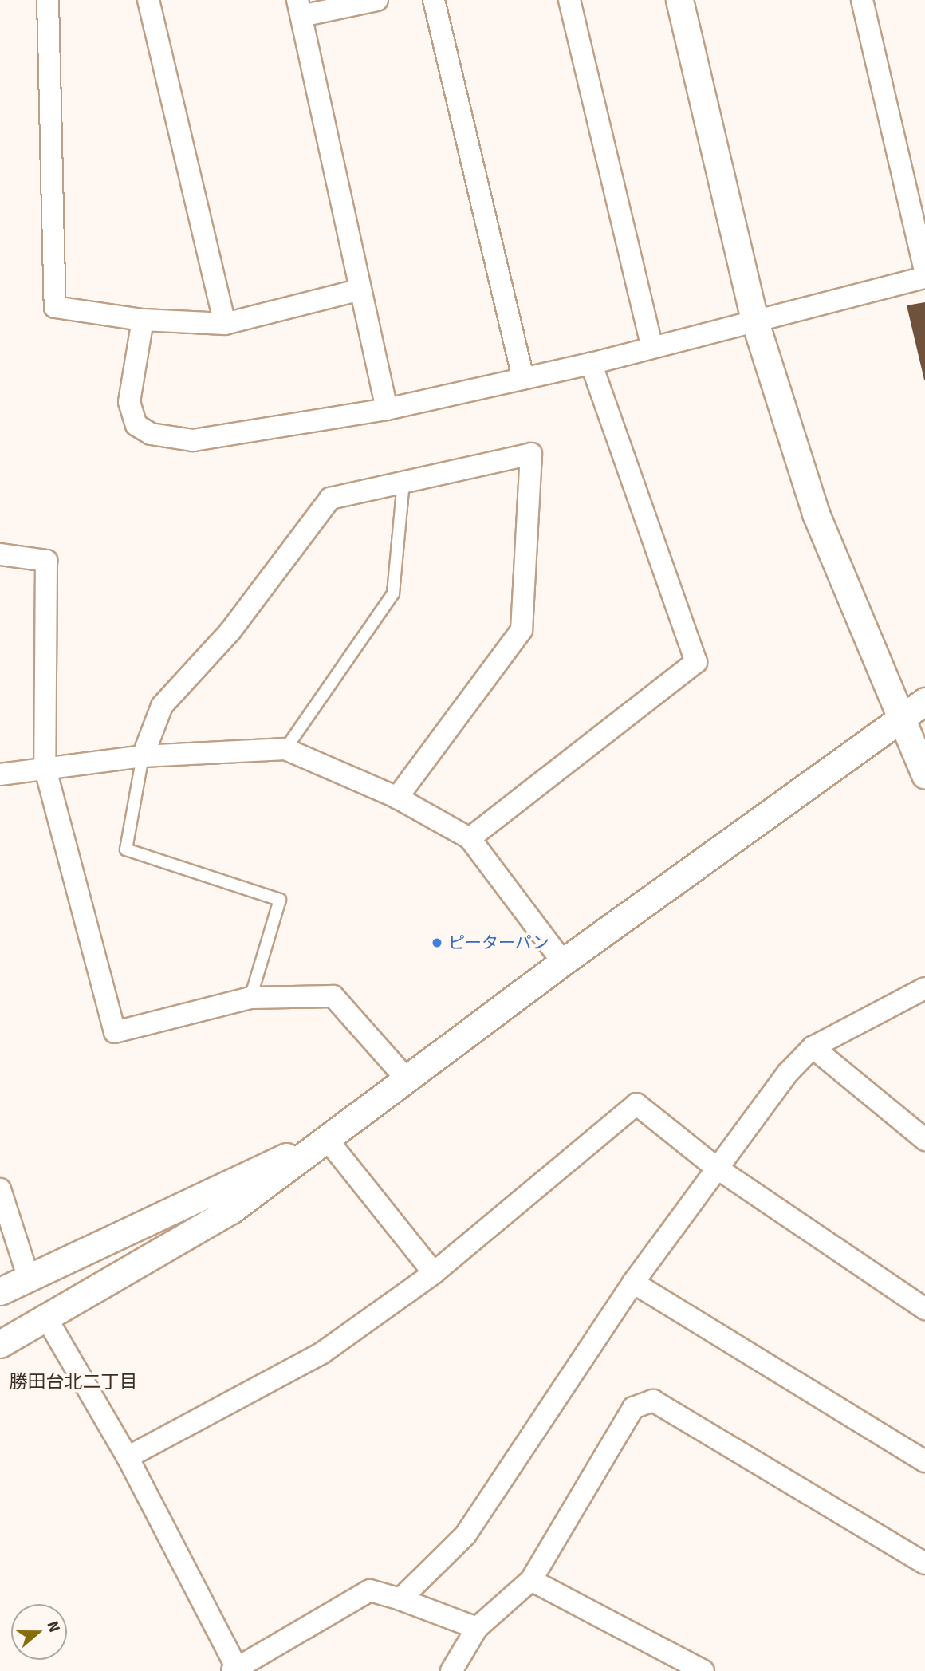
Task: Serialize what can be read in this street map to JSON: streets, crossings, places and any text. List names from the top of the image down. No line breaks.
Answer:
{"districts":["勝田台北二丁目"],"places":["ピーターパン"],"north":"right"}
